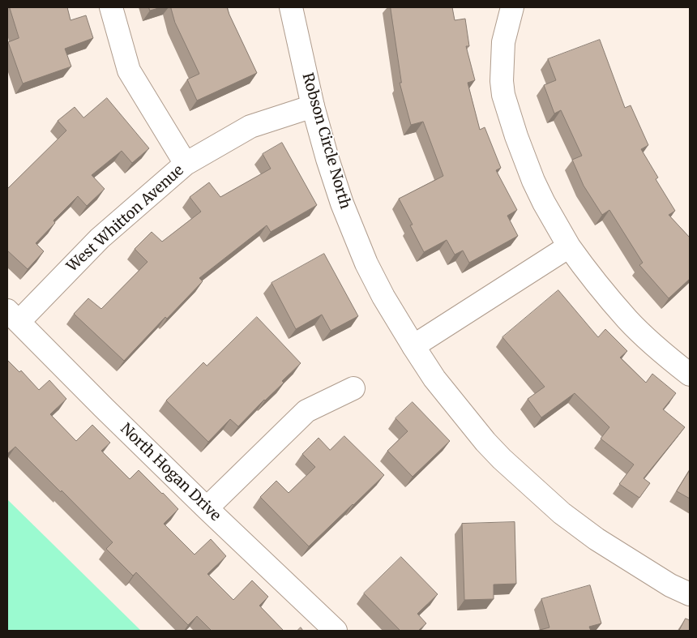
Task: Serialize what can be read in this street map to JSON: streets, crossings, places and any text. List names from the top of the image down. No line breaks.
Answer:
{"streets":{"street":["Robson Circle North","West Whitton Avenue","North Hogan Drive"]},"crossings":[["Robson Circle North","West Whitton Avenue"],["West Whitton Avenue","North Hogan Drive"]]}
